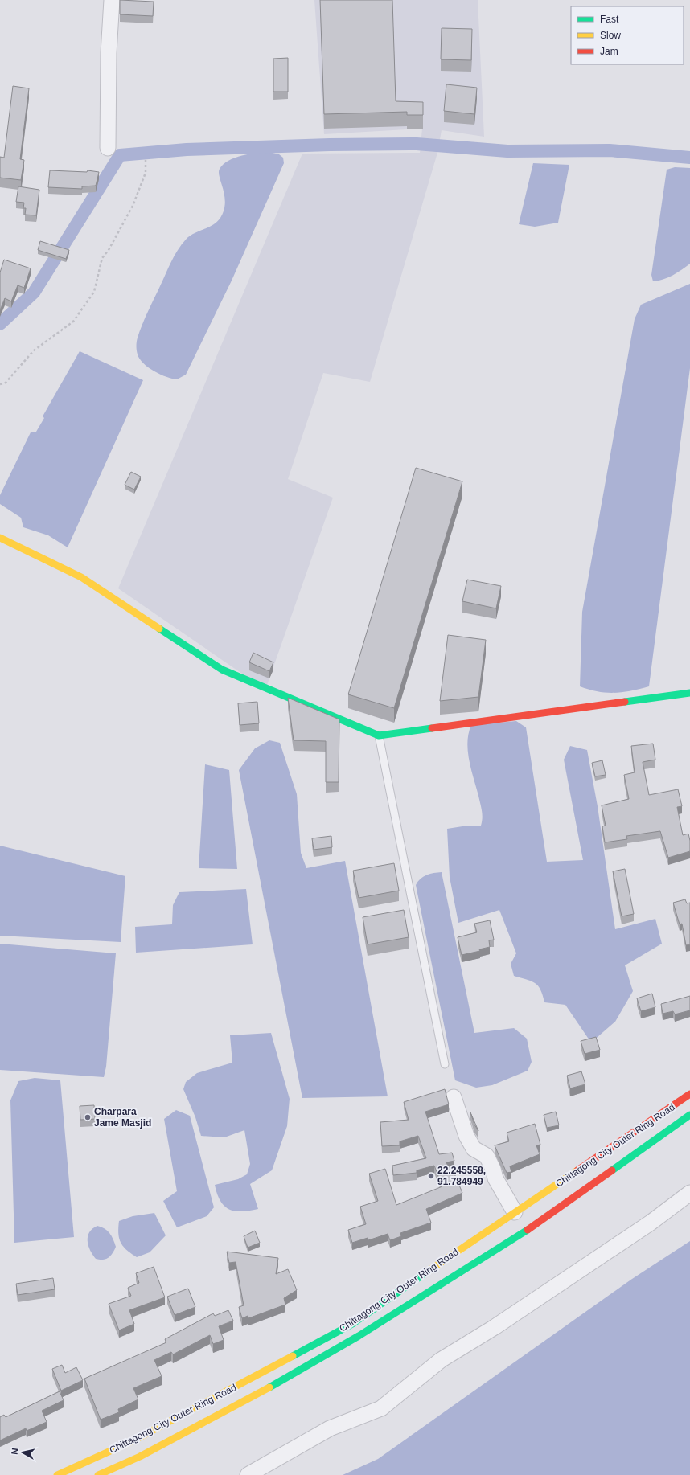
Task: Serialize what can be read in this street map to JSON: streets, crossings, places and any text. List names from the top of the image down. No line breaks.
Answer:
{"streets":{"main road":["Chittagong City Outer Ring Road"]},"places":["Charpara Jame Masjid","22.245558, 91.784949"],"legend":["Fast","Slow","Jam"],"north":"left"}
